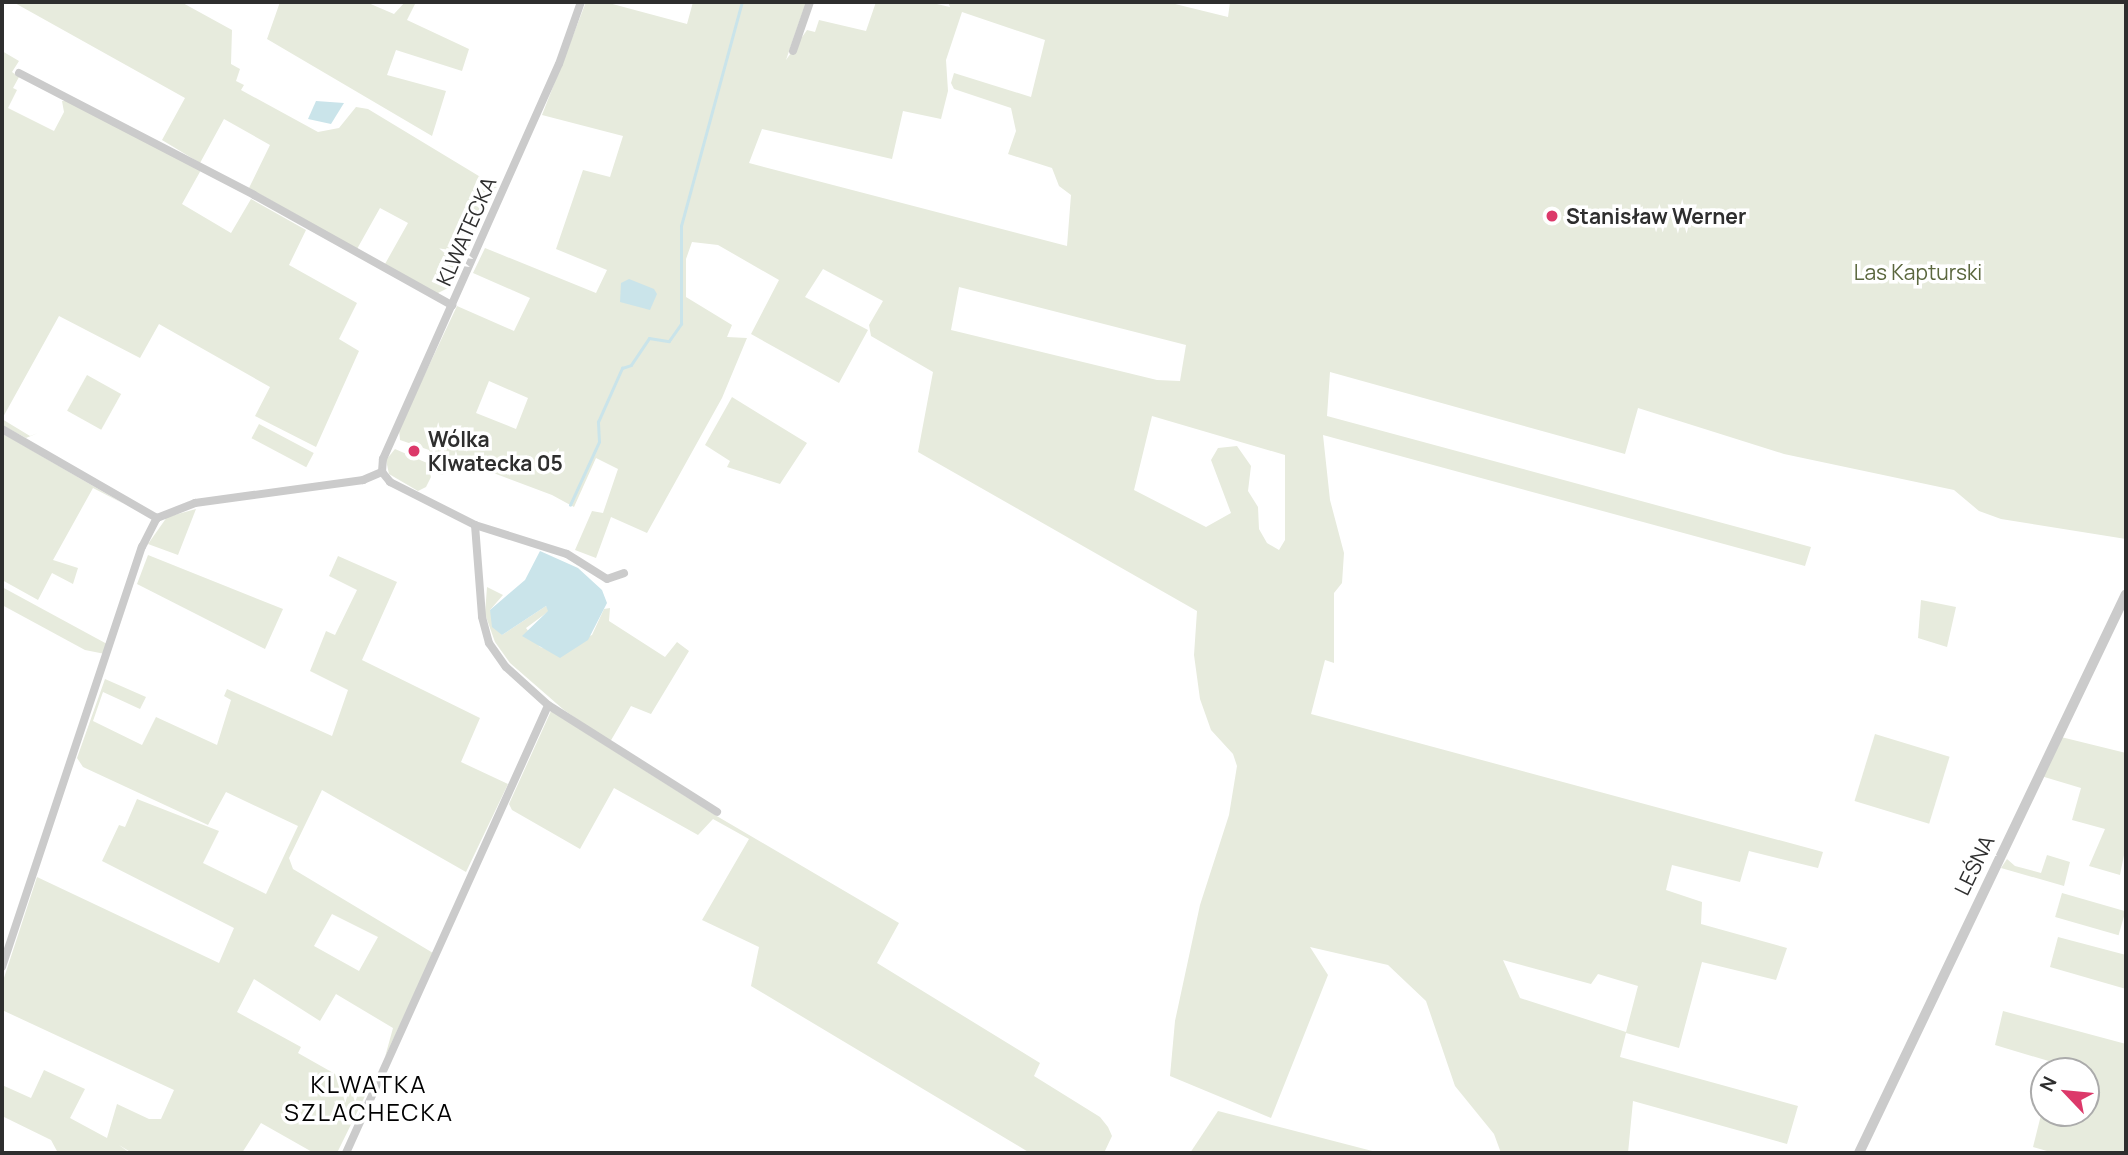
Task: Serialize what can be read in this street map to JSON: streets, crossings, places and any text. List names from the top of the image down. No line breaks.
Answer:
{"streets":{"street":["KLWATECKA","LEŚNA"]},"districts":["KLWATKA SZLACHECKA"],"parks":["Las Kapturski"],"places":["Stanisław Werner","Wólka Klwatecka 05"],"north":"top left"}
